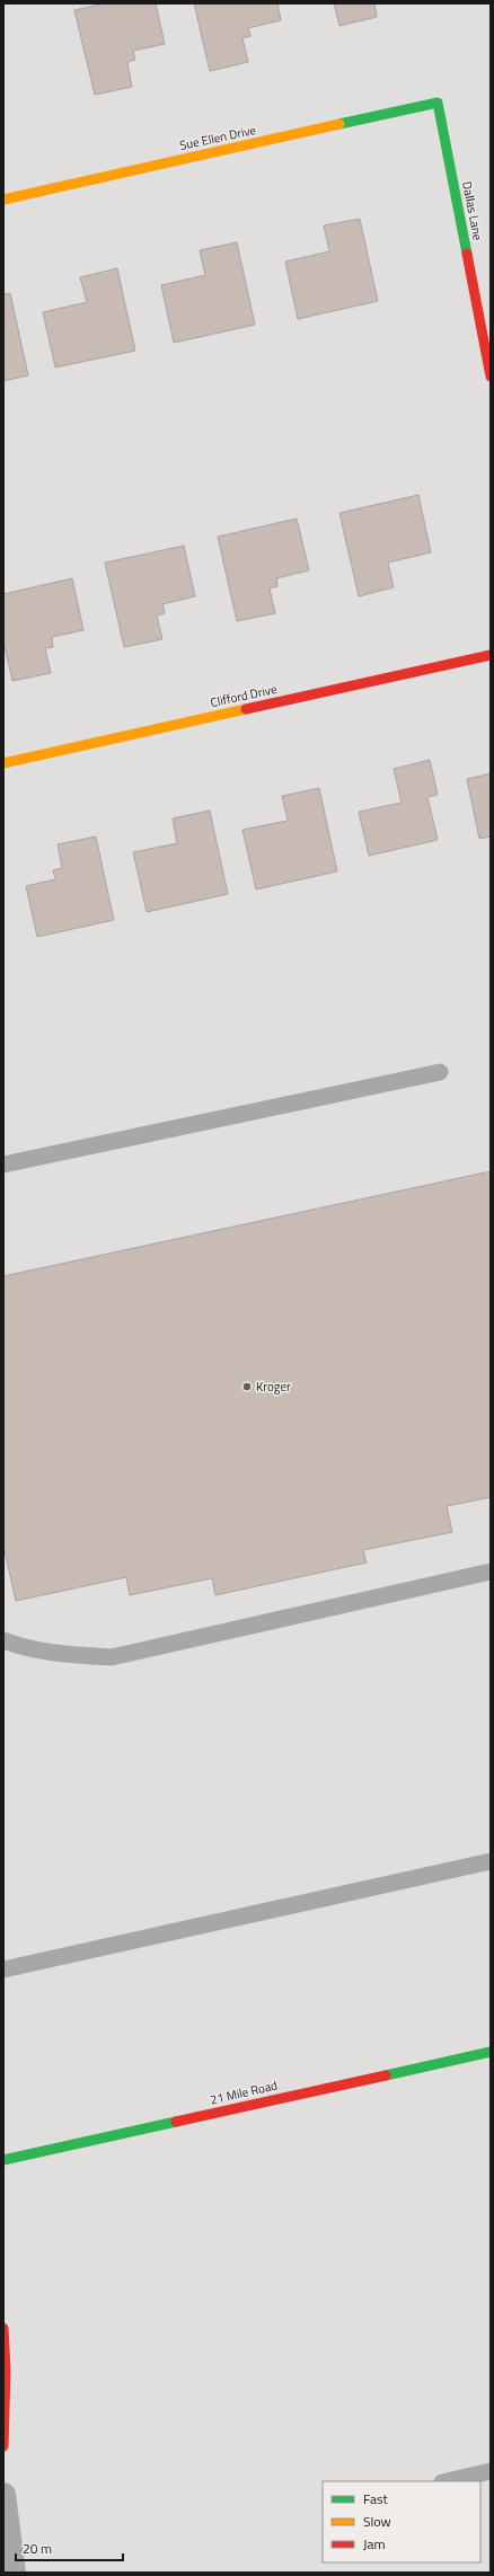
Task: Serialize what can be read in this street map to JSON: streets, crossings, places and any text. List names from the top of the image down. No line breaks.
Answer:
{"streets":{"street":["Sue Ellen Drive","Dallas Lane","Clifford Drive","21 Mile Road"]},"crossings":[["Sue Ellen Drive","Dallas Lane"]],"places":["Kroger"],"legend":["Fast","Slow","Jam"],"scale_bar":"20 m"}
